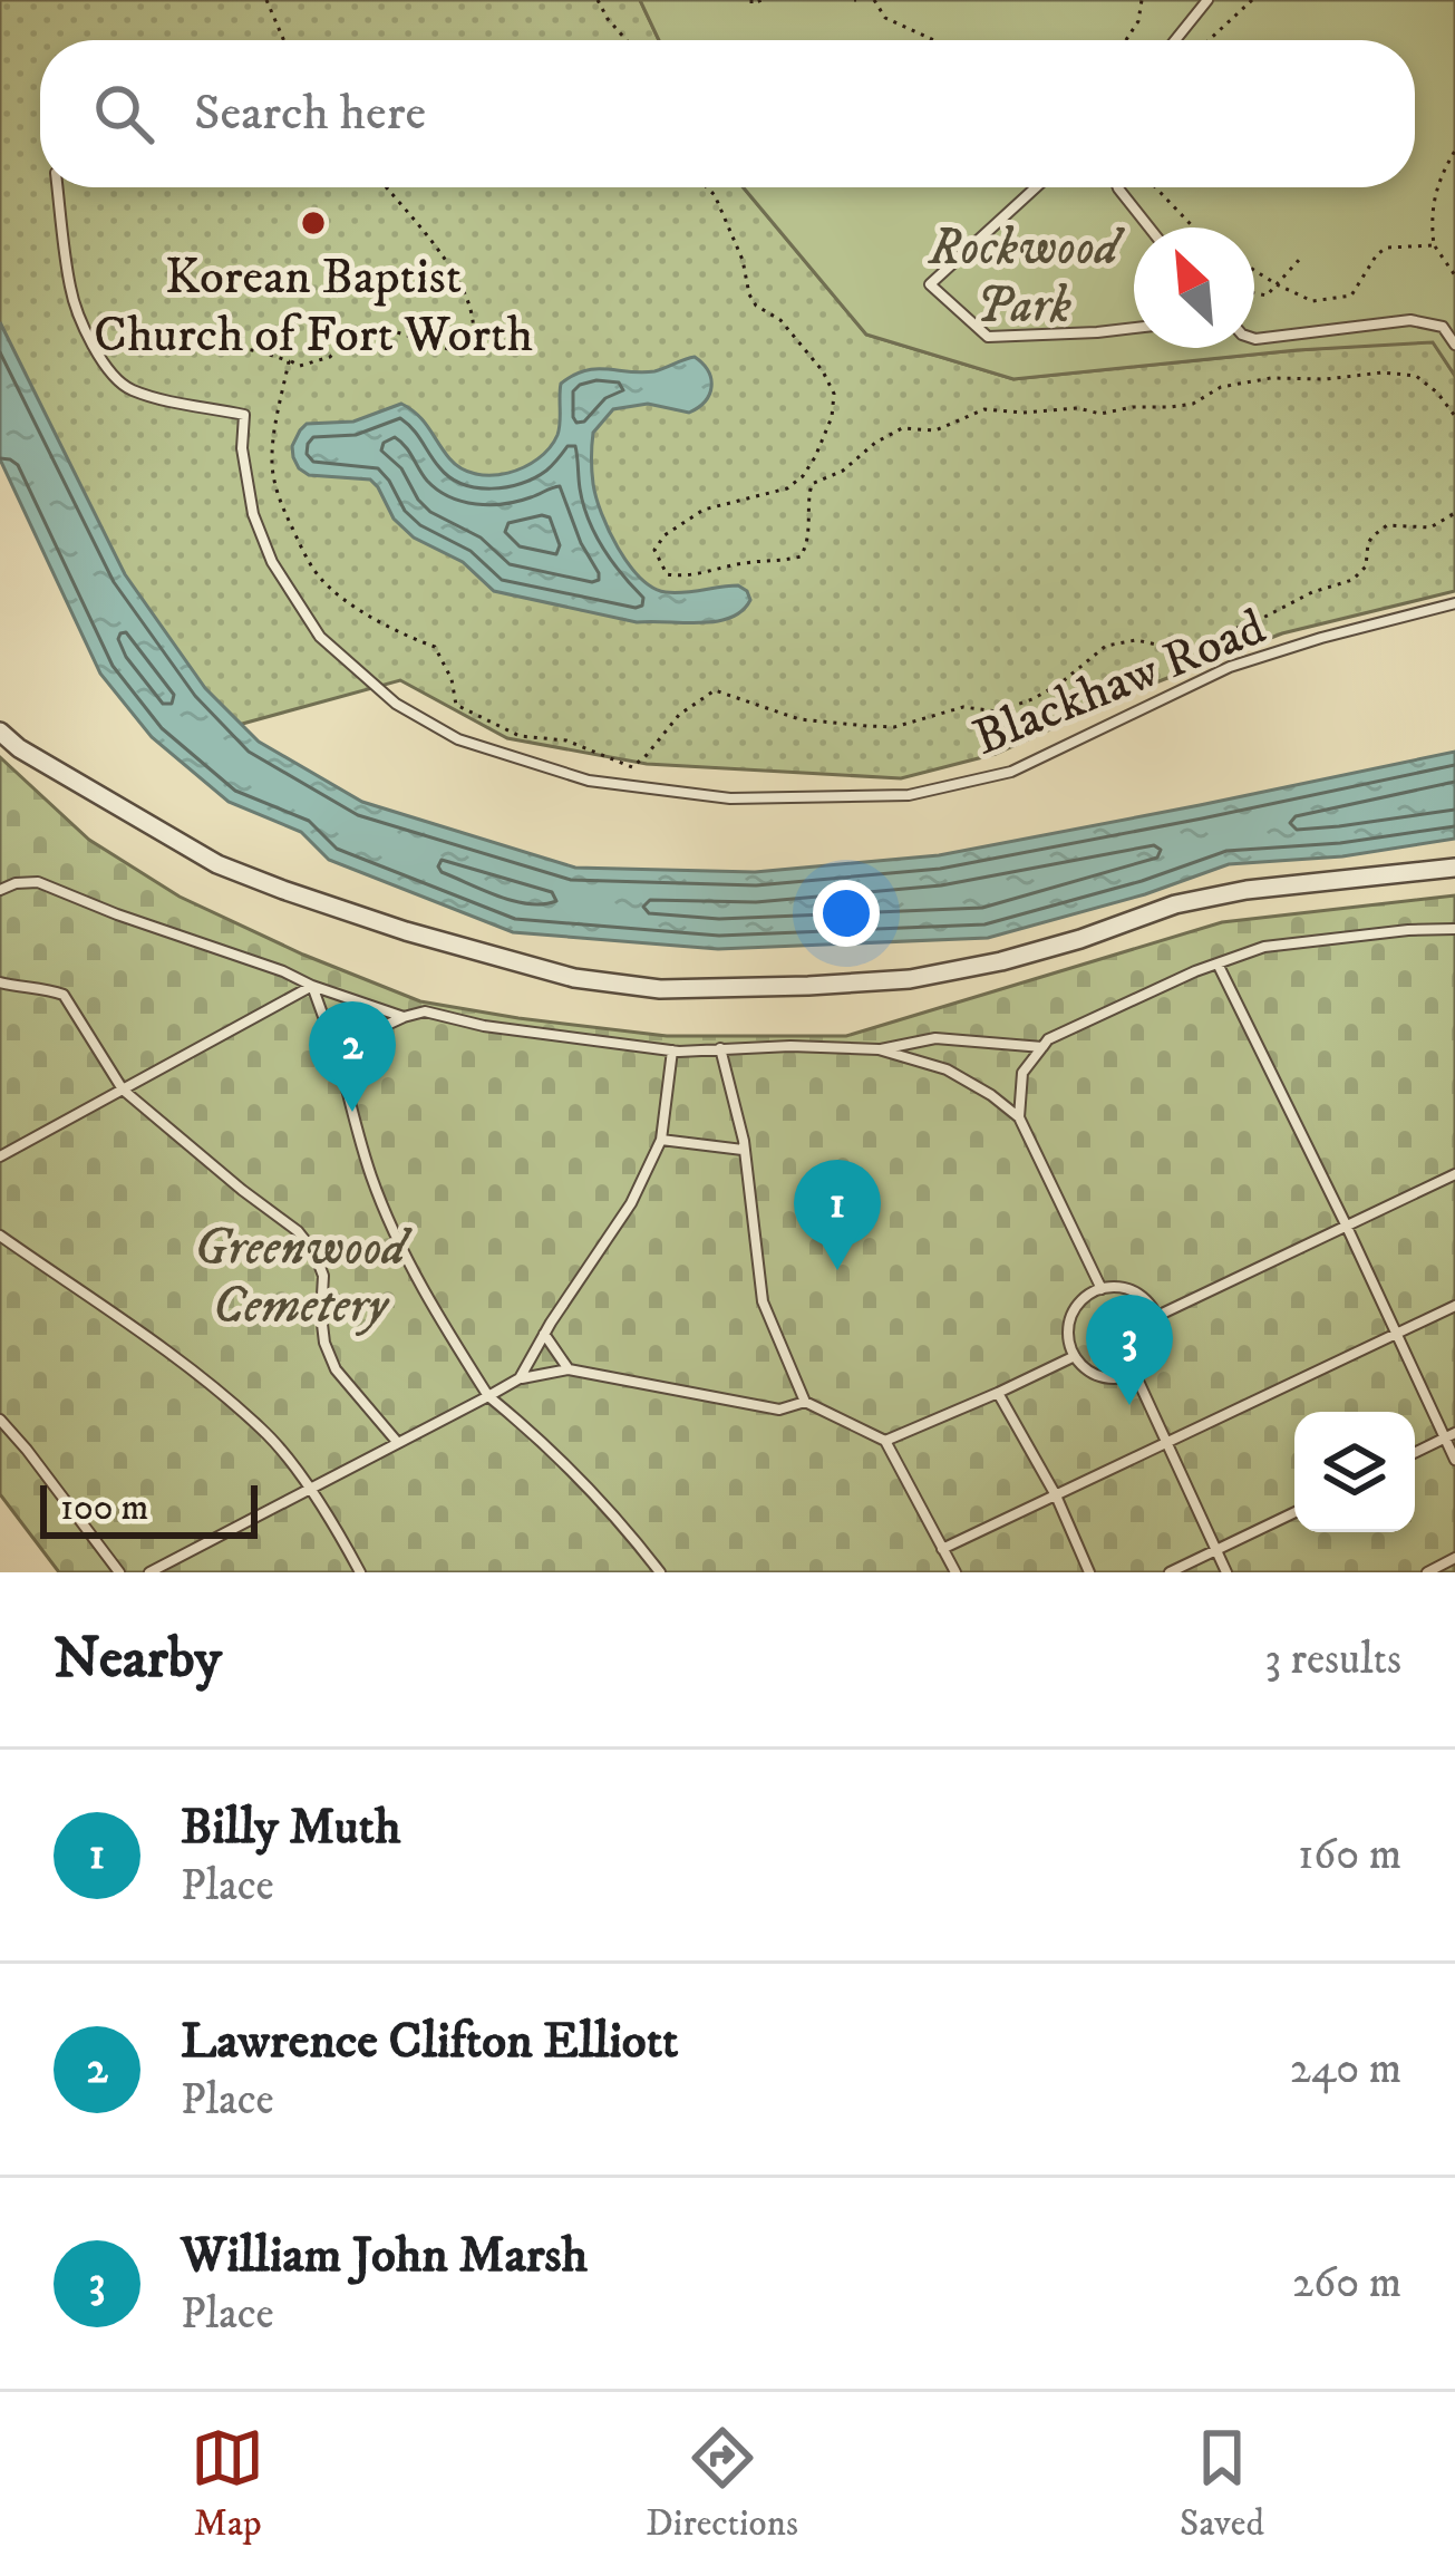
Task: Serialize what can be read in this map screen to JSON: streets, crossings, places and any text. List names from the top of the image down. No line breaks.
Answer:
{"streets":{"lane":["Blackhaw Road"]},"parks":["Rockwood Park","Greenwood Cemetery"],"places":["Korean Baptist Church of Fort Worth"],"scale_bar":"100 m","north":"top left","page":{"search":"Search here","pins":["2","1","3"],"scale":"100 m","heading":["Nearby","3 results"],"list":[{"mark":"1","name":"Billy Muth","note":"Place","value":"160 m"},{"mark":"2","name":"Lawrence Clifton Elliott","note":"Place","value":"240 m"},{"mark":"3","name":"William John Marsh","note":"Place","value":"260 m"}],"nav":["Map","Directions","Saved"]}}
